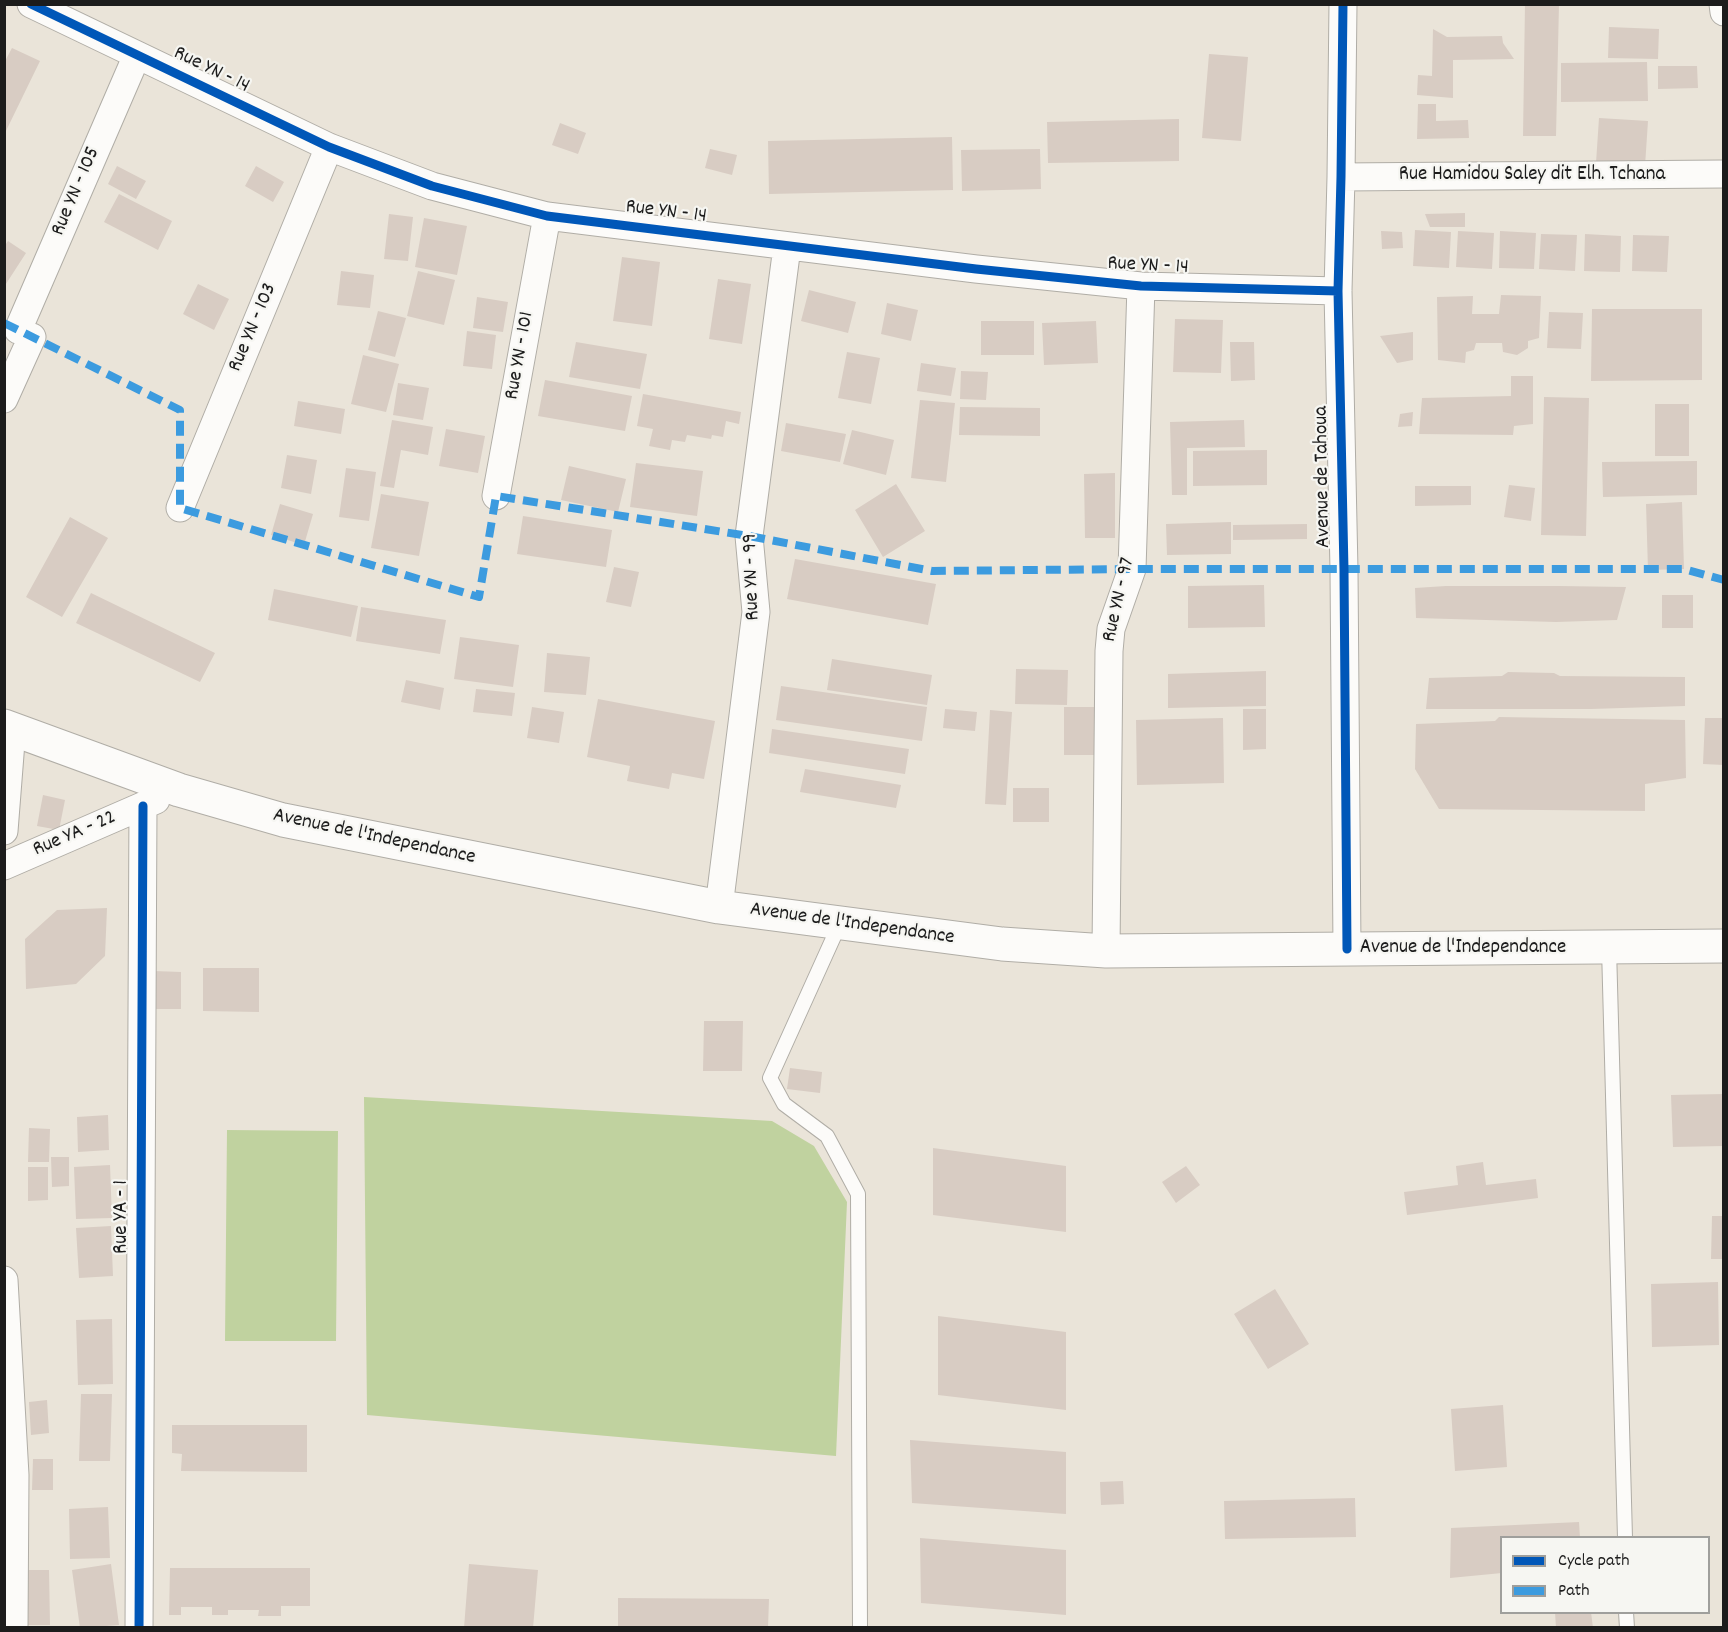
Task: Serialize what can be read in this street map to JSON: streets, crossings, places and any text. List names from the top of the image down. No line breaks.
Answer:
{"streets":{"highway":["Avenue de l'Independance"],"street":["Rue YN - 14","Rue Hamidou Saley dit Elh. Tchana","Rue YN - 105","Rue YN - 103","Rue YN - 101","Avenue de Tahoua","Rue YN - 99","Rue YN - 97","Rue YA - 22","Rue YA - 1"]},"crossings":[["Rue YN - 14","Rue YN - 105"],["Rue YN - 14","Rue YN - 103"],["Rue YN - 14","Rue YN - 101"],["Rue YN - 14","Avenue de Tahoua"],["Rue YN - 14","Rue YN - 99"],["Rue YN - 14","Rue YN - 97"],["Rue Hamidou Saley dit Elh. Tchana","Avenue de Tahoua"],["Avenue de Tahoua","Avenue de l'Independance"],["Rue YN - 99","Avenue de l'Independance"],["Rue YN - 97","Avenue de l'Independance"],["Rue YA - 22","Avenue de l'Independance"],["Rue YA - 22","Rue YA - 1"]],"legend":["Cycle path","Path"]}
